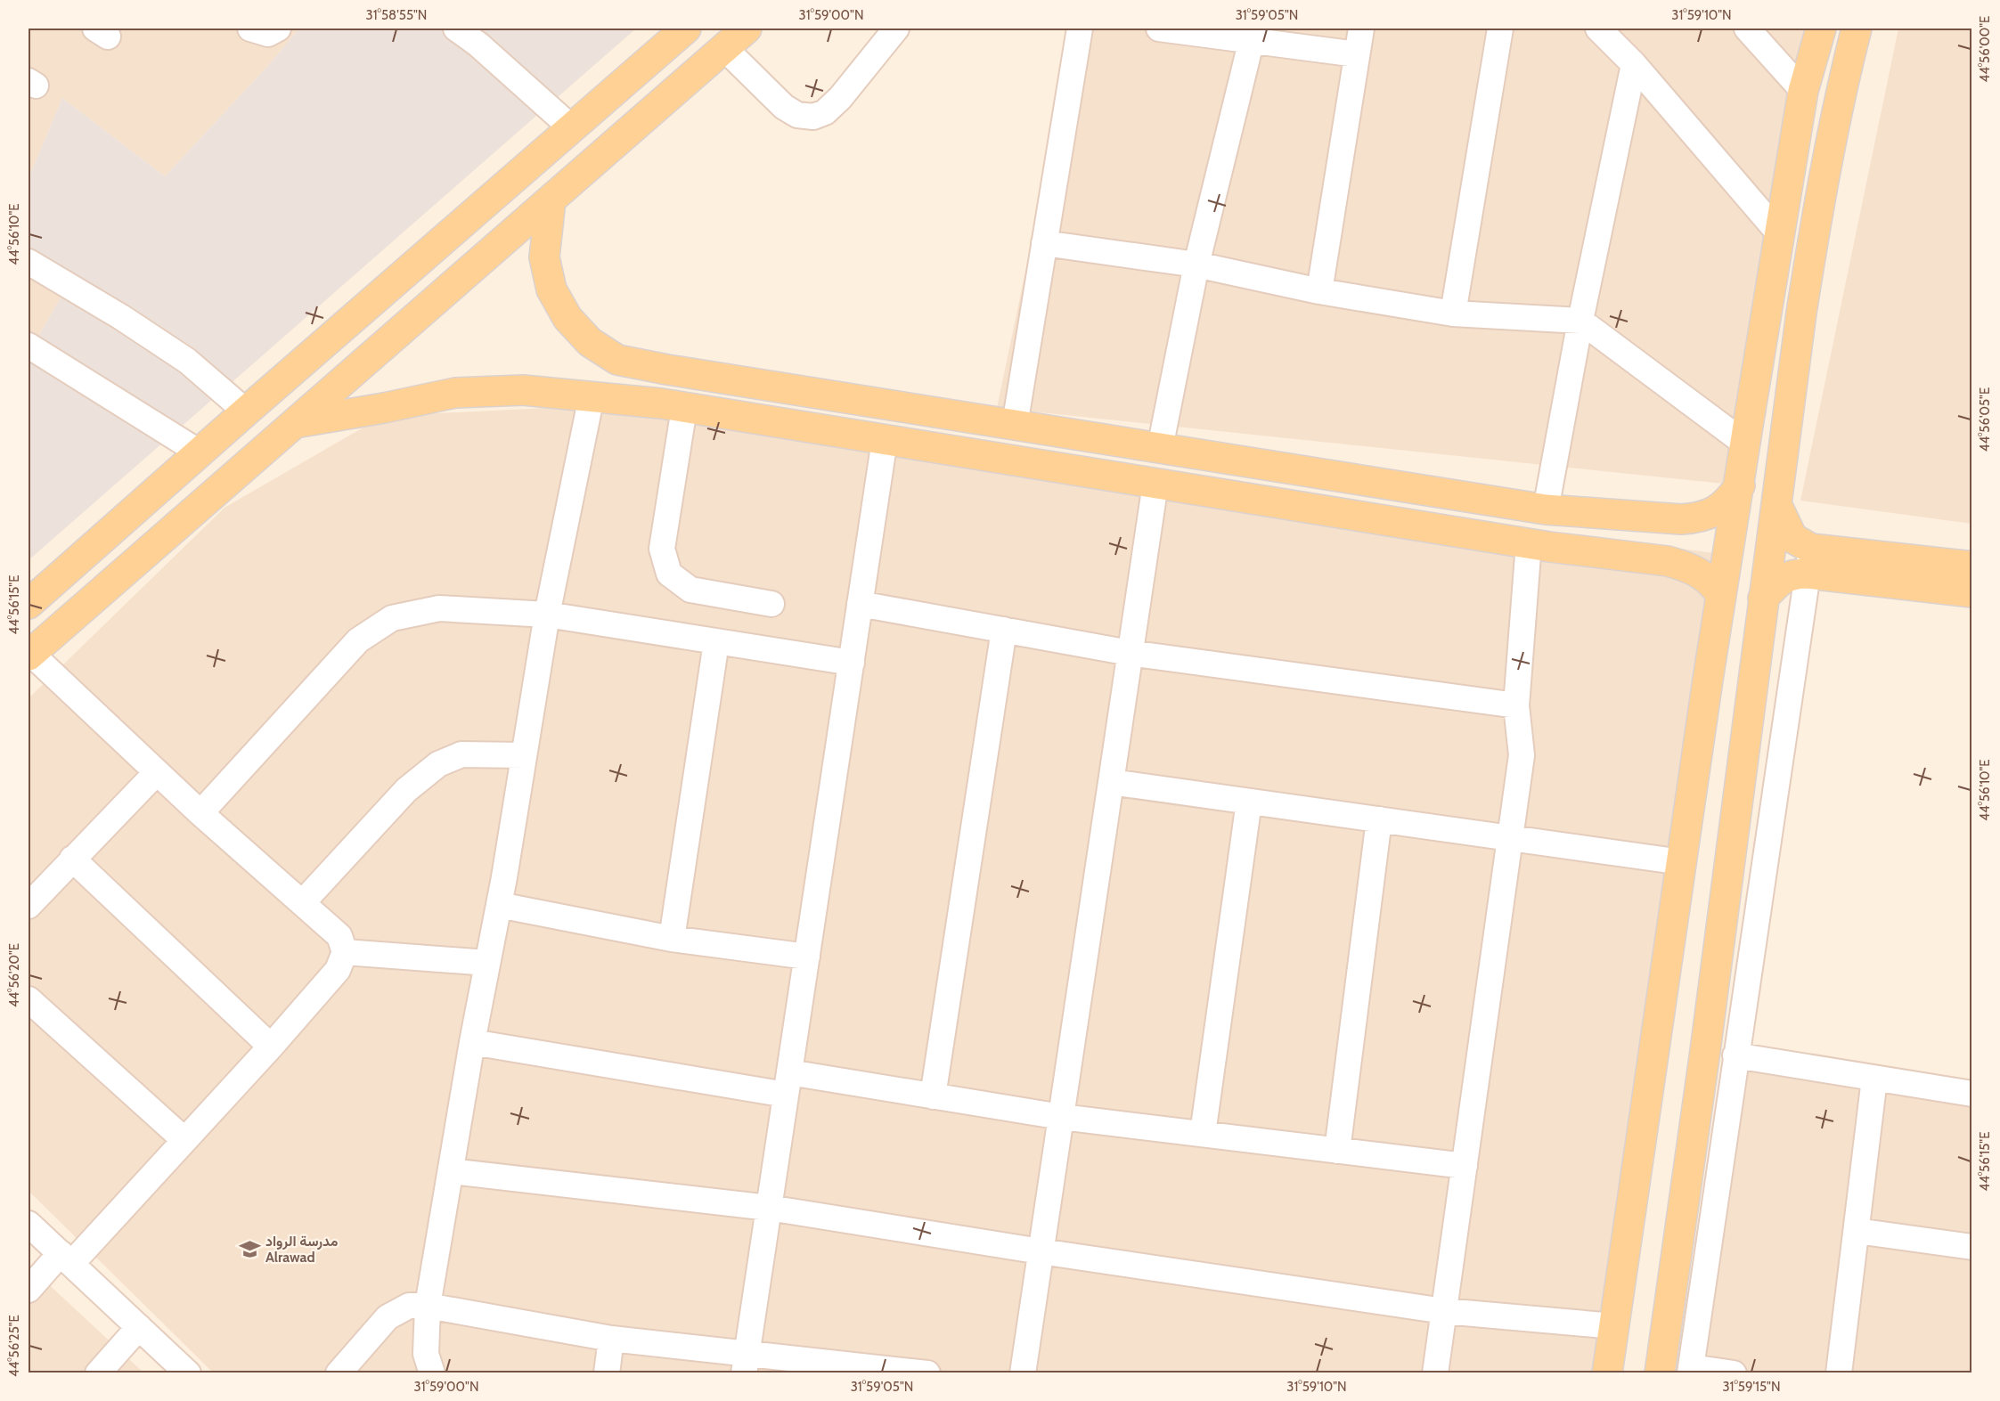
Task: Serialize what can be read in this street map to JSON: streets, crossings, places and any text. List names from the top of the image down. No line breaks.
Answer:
{"places":{"school or university":["مدرسة الرواد Alrawad"]},"coordinates":["31°58'55\"N","31°59'00\"N","31°59'05\"N","31°59'10\"N","44°56'00\"E","44°56'10\"E","44°56'05\"E","44°56'15\"E","44°56'20\"E","44°56'25\"E","31°59'15\"N"]}
